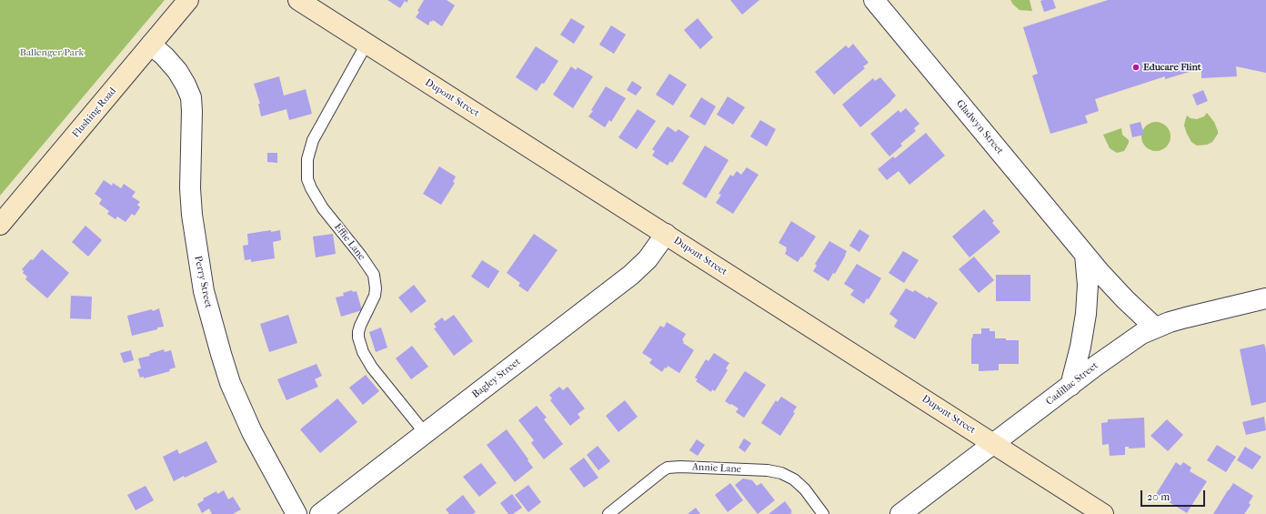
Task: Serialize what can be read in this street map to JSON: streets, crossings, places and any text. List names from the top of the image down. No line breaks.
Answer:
{"streets":{"street":["Dupont Street","Flushing Road","Gladwyn Street","Perry Street","Bagley Street","Cadillac Street"],"lane":["Effie Lane","Annie Lane"]},"crossings":[["Dupont Street","Effie Lane"],["Dupont Street","Bagley Street"],["Dupont Street","Cadillac Street"],["Flushing Road","Perry Street"],["Gladwyn Street","Cadillac Street"],["Effie Lane","Bagley Street"]],"parks":["Ballenger Park"],"places":["Educare Flint"],"scale_bar":"20 m"}
